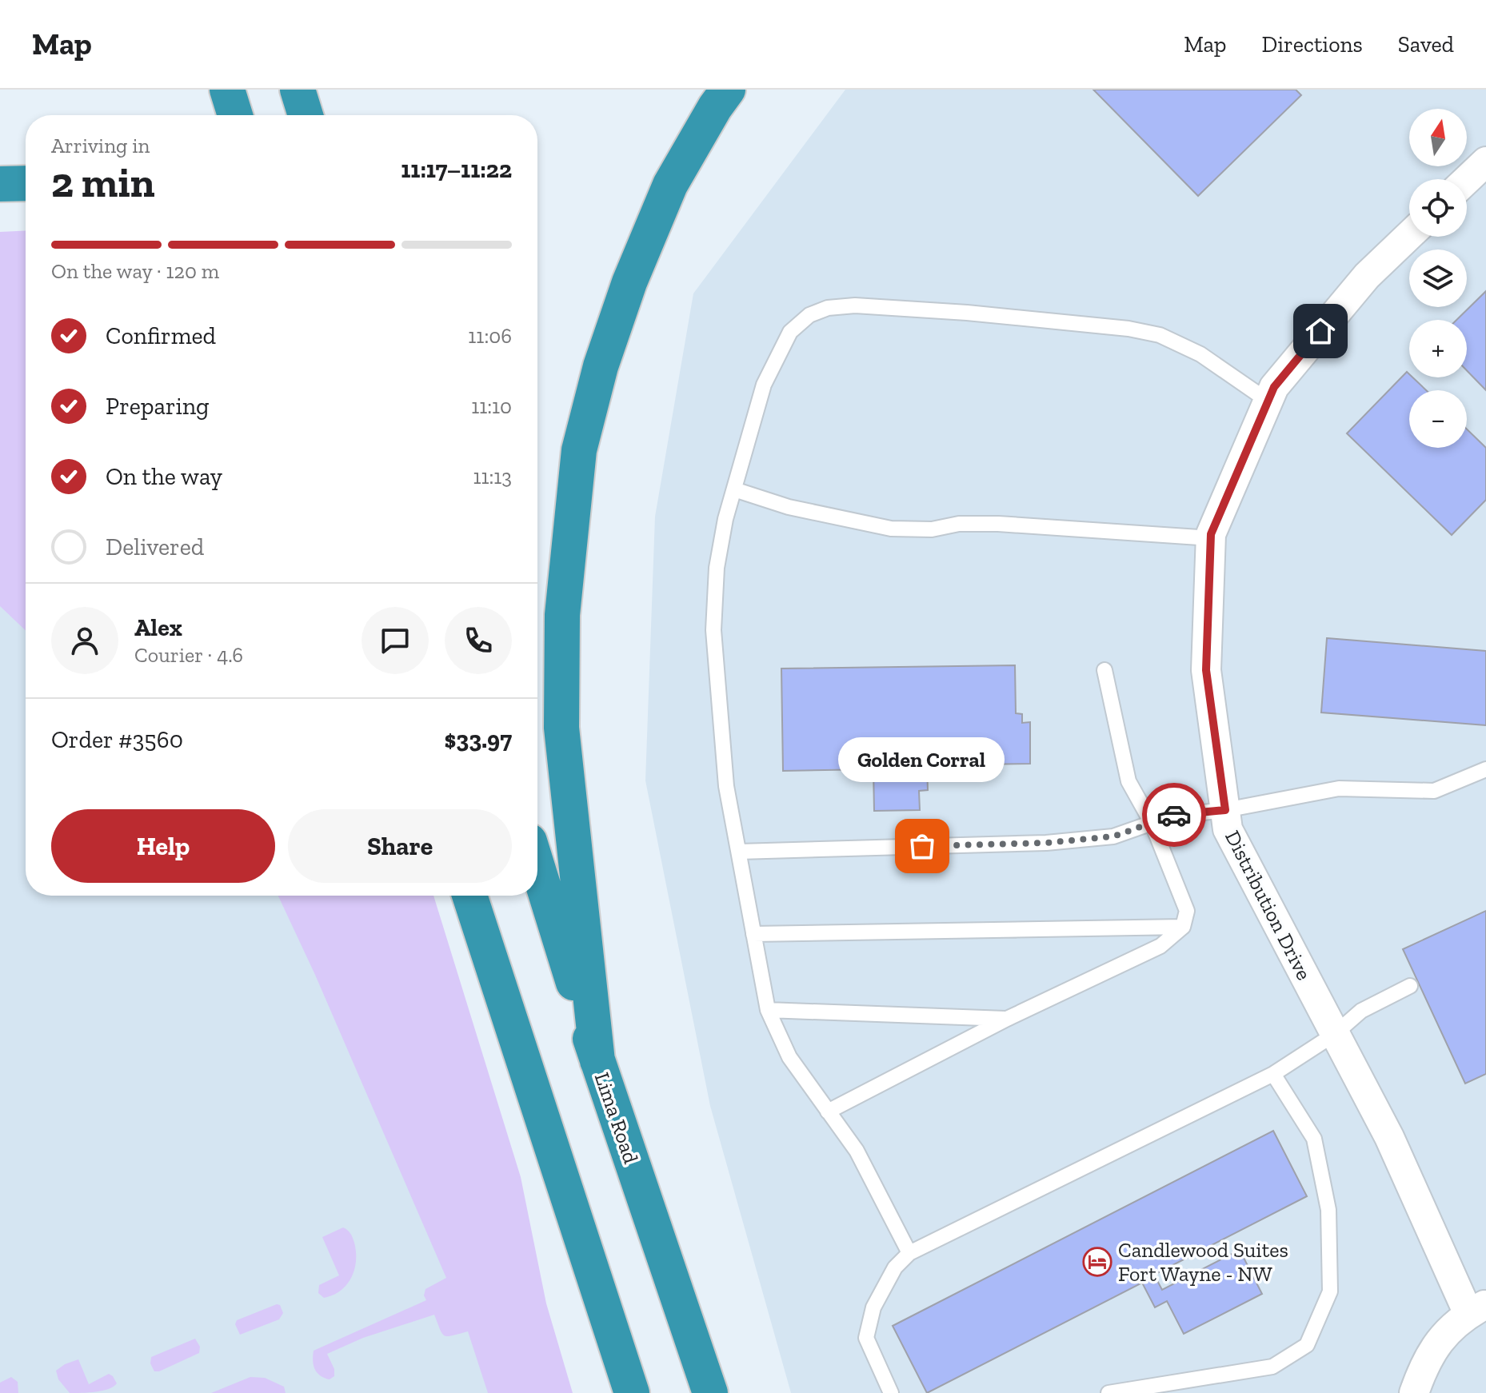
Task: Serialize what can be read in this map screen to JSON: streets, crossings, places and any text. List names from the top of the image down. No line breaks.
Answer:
{"streets":{"highway":["Lima Road"],"street":["Distribution Drive"]},"places":{"other":["Golden Corral"],"hotel":["Candlewood Suites Fort Wayne - NW"]},"north":"top","page":{"header":"Map","nav":["Map","Directions","Saved"],"map_buttons":["+","−"],"heading":["2 min","Arriving in","11:17–11:22"],"panel":["Alex","Courier · 4.6","Order #3560","$33.97"],"bar":"On the way · 120 m","list":[["Confirmed","11:06"],["Preparing","11:10"],["On the way","11:13"],"Delivered"],"bubble":"Golden Corral","buttons":["Help","Share"]}}
